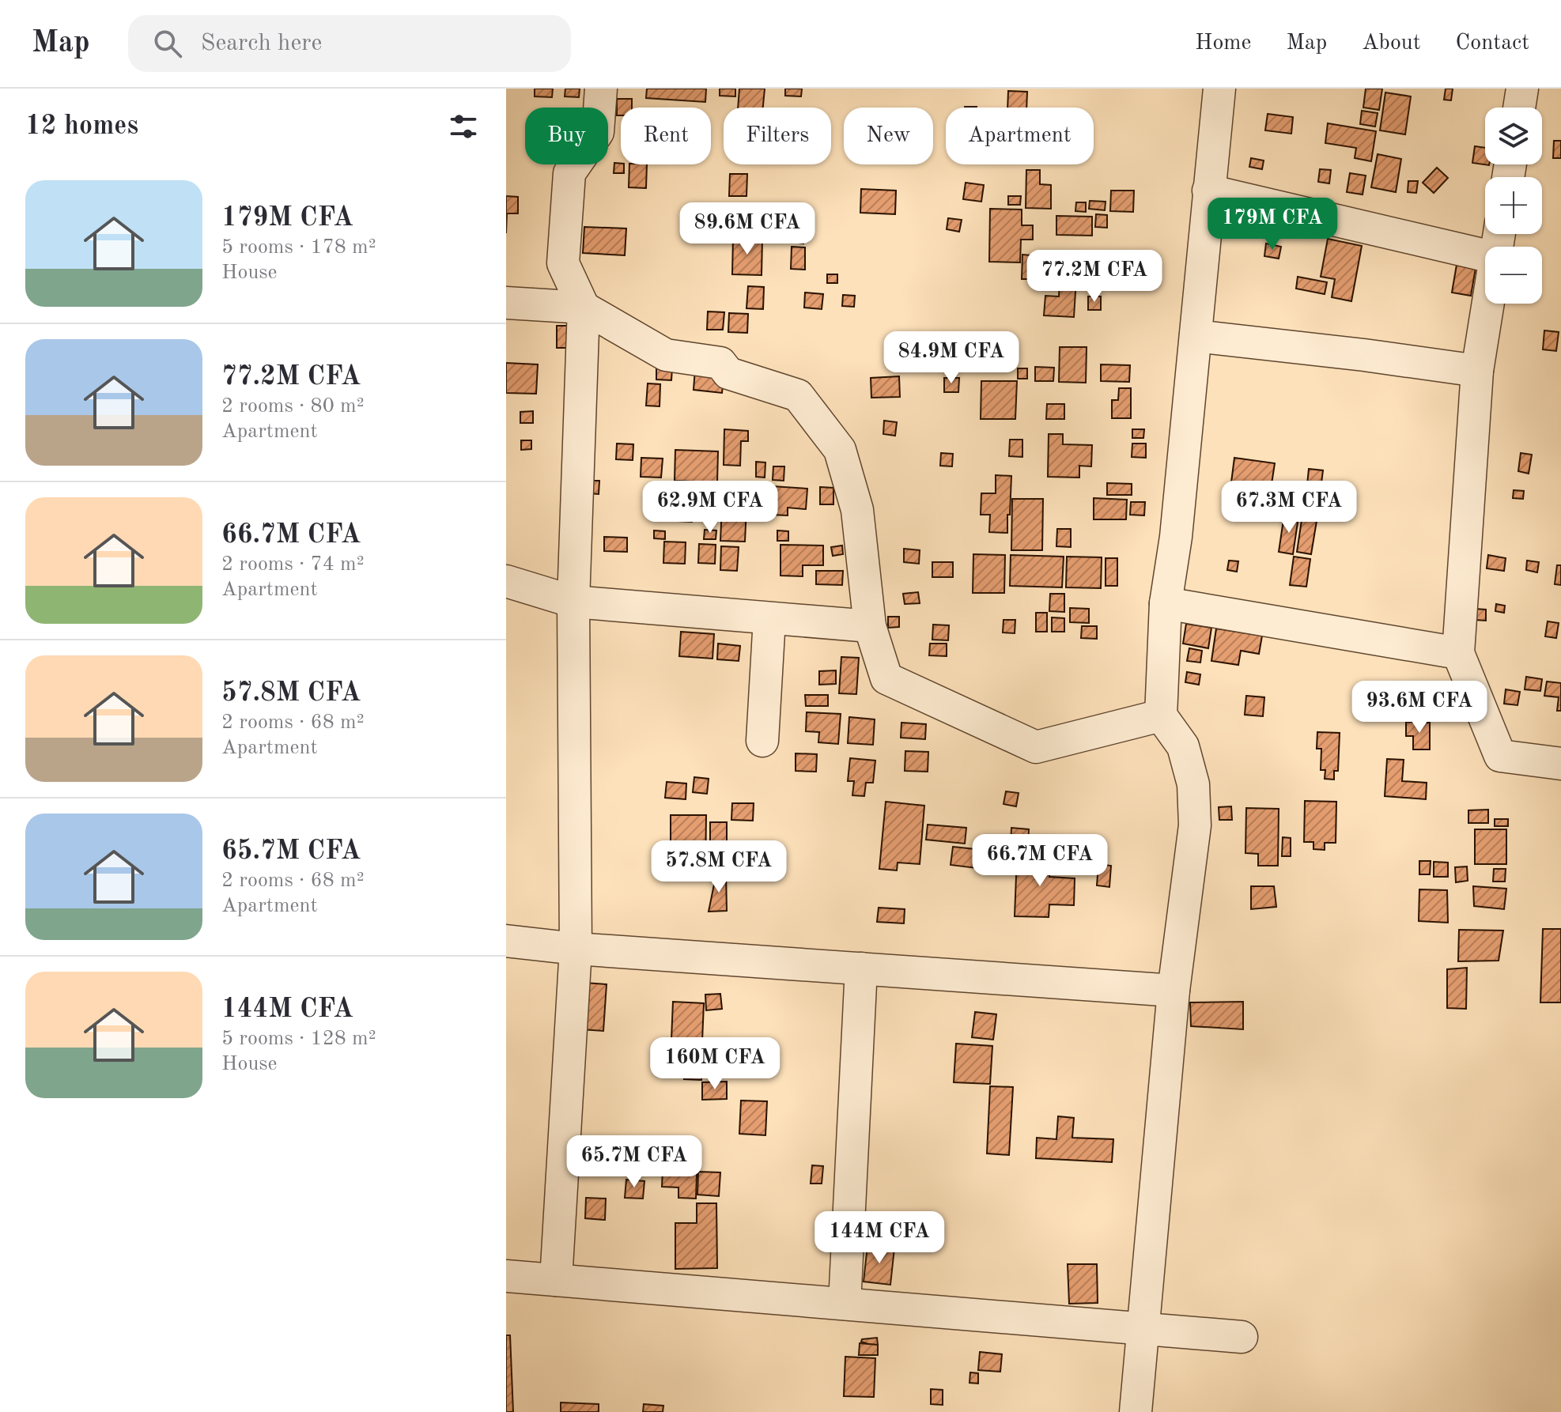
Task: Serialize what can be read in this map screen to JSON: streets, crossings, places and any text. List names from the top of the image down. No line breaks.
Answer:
{"page":{"header":"Map","search":"Search here","nav":["Home","Map","About","Contact"],"heading":"12 homes","map_buttons":["+","−"],"chip":["Buy","Rent","Filters","New","Apartment"],"list":[{"name":"179M CFA","note":"5 rooms · 178 m² · House"},{"name":"77.2M CFA","note":"2 rooms · 80 m² · Apartment"},{"name":"66.7M CFA","note":"2 rooms · 74 m² · Apartment"},{"name":"57.8M CFA","note":"2 rooms · 68 m² · Apartment"},{"name":"65.7M CFA","note":"2 rooms · 68 m² · Apartment"},{"name":"144M CFA","note":"5 rooms · 128 m² · House"}],"price":["179M CFA","89.6M CFA","77.2M CFA","84.9M CFA","62.9M CFA","67.3M CFA","93.6M CFA","66.7M CFA","57.8M CFA","160M CFA","65.7M CFA","144M CFA"]}}
